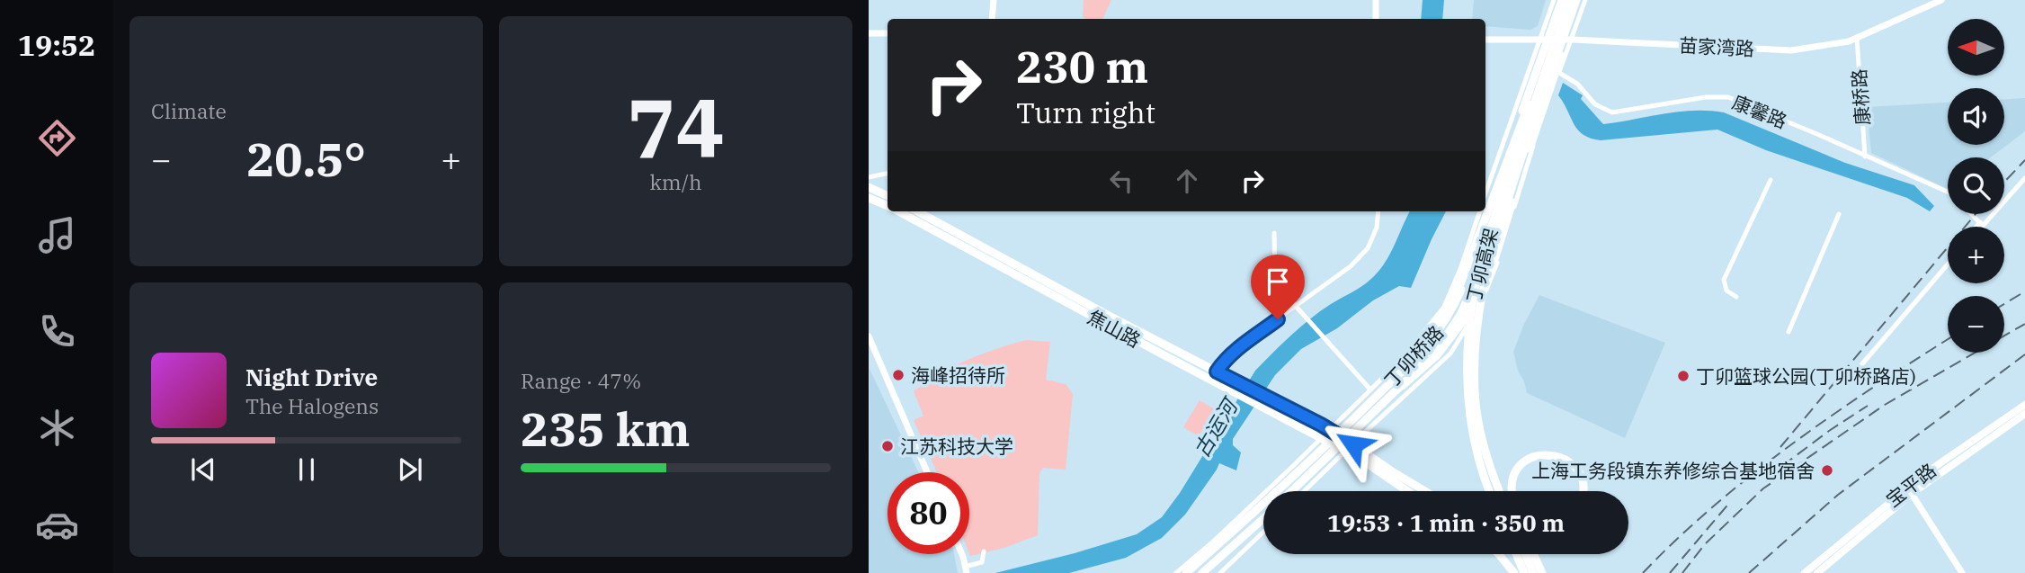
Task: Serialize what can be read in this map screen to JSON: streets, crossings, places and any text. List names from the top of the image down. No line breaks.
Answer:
{"streets":{"main road":["丁卯高架","焦山路","丁卯桥路","宝平路"],"street":["苗家湾路","康桥路","康馨路"]},"crossings":[["苗家湾路","康桥路"],["苗家湾路","丁卯桥路"],["康桥路","康馨路"],["丁卯高架","丁卯桥路"],["焦山路","丁卯桥路"]],"water":["古运河"],"places":["海峰招待所","丁卯篮球公园(丁卯桥路店)","江苏科技大学","上海工务段镇东养修综合基地宿舍"],"north":"left","page":{"tabs":"19:52","tile":["Climate",["74","km/h"],["Range · 47%","235 km"]],"map_buttons":["+","−"],"turn":["230 m","Turn right"],"heat":["−","20.5°","+"],"song":["Night Drive","The Halogens"],"limit":"80","trip":"19:53 · 1 min · 350 m"}}
